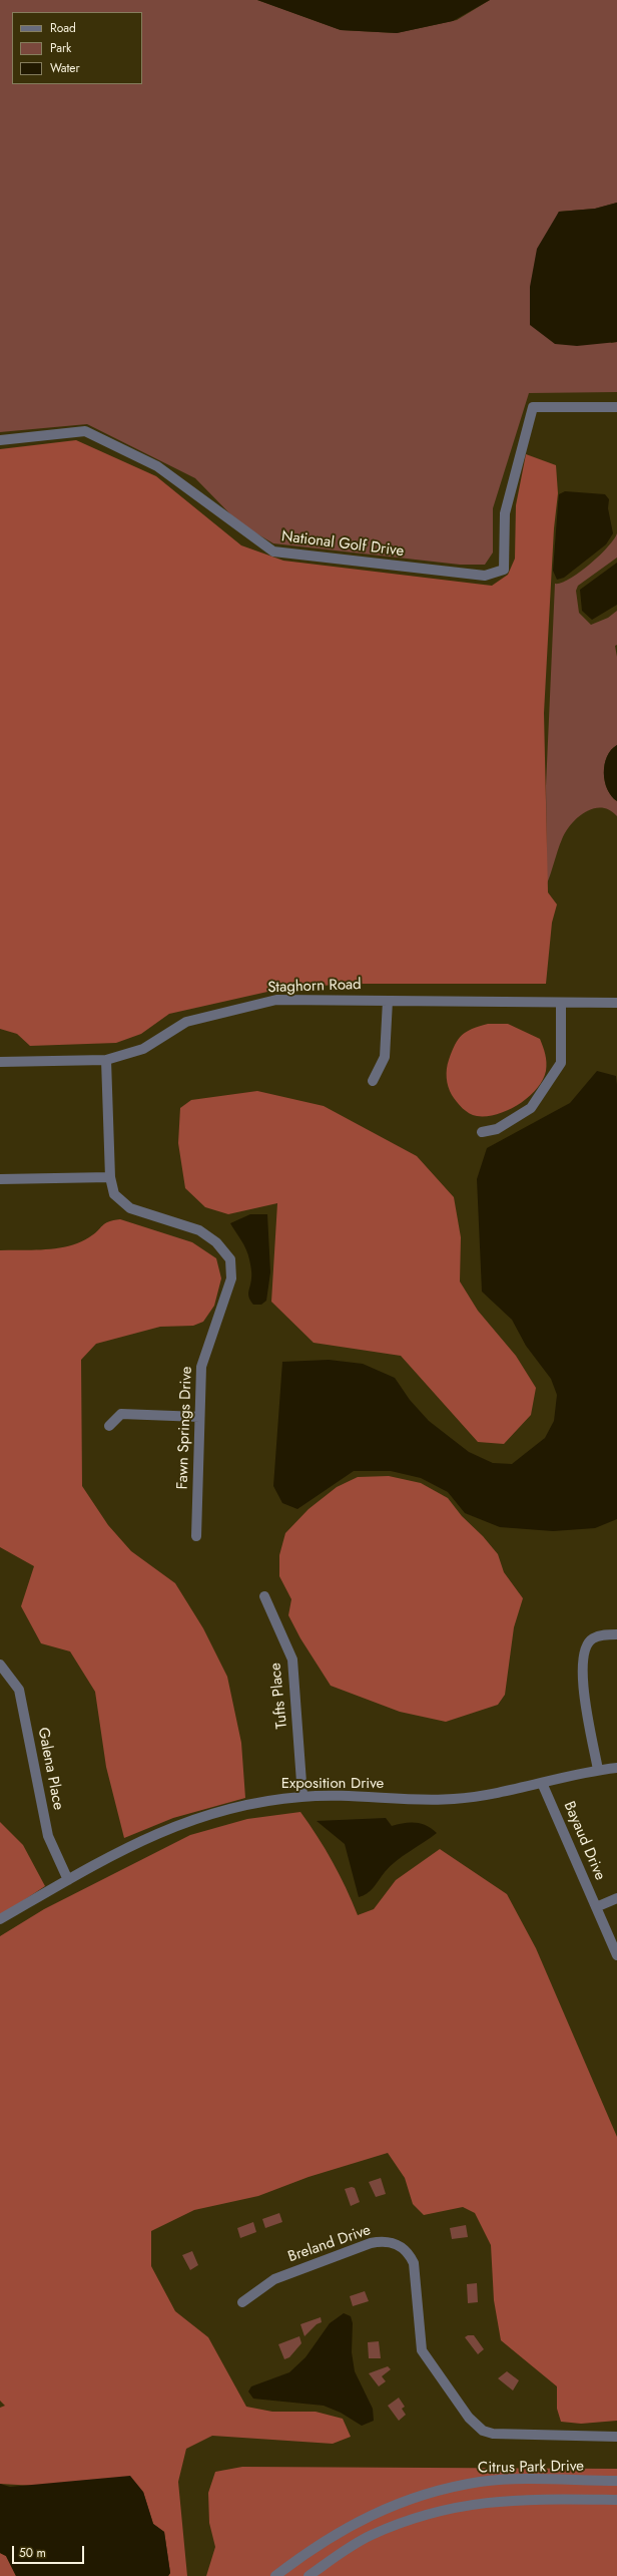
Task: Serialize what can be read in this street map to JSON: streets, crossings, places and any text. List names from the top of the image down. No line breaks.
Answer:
{"streets":{"street":["National Golf Drive","Staghorn Road","Fawn Springs Drive","Tufts Place","Galena Place","Exposition Drive","Bayaud Drive","Breland Drive","Citrus Park Drive"]},"crossings":[["Staghorn Road","Fawn Springs Drive"],["Tufts Place","Exposition Drive"],["Galena Place","Exposition Drive"],["Exposition Drive","Bayaud Drive"]],"legend":["Road","Park","Water"],"scale_bar":"50 m"}
